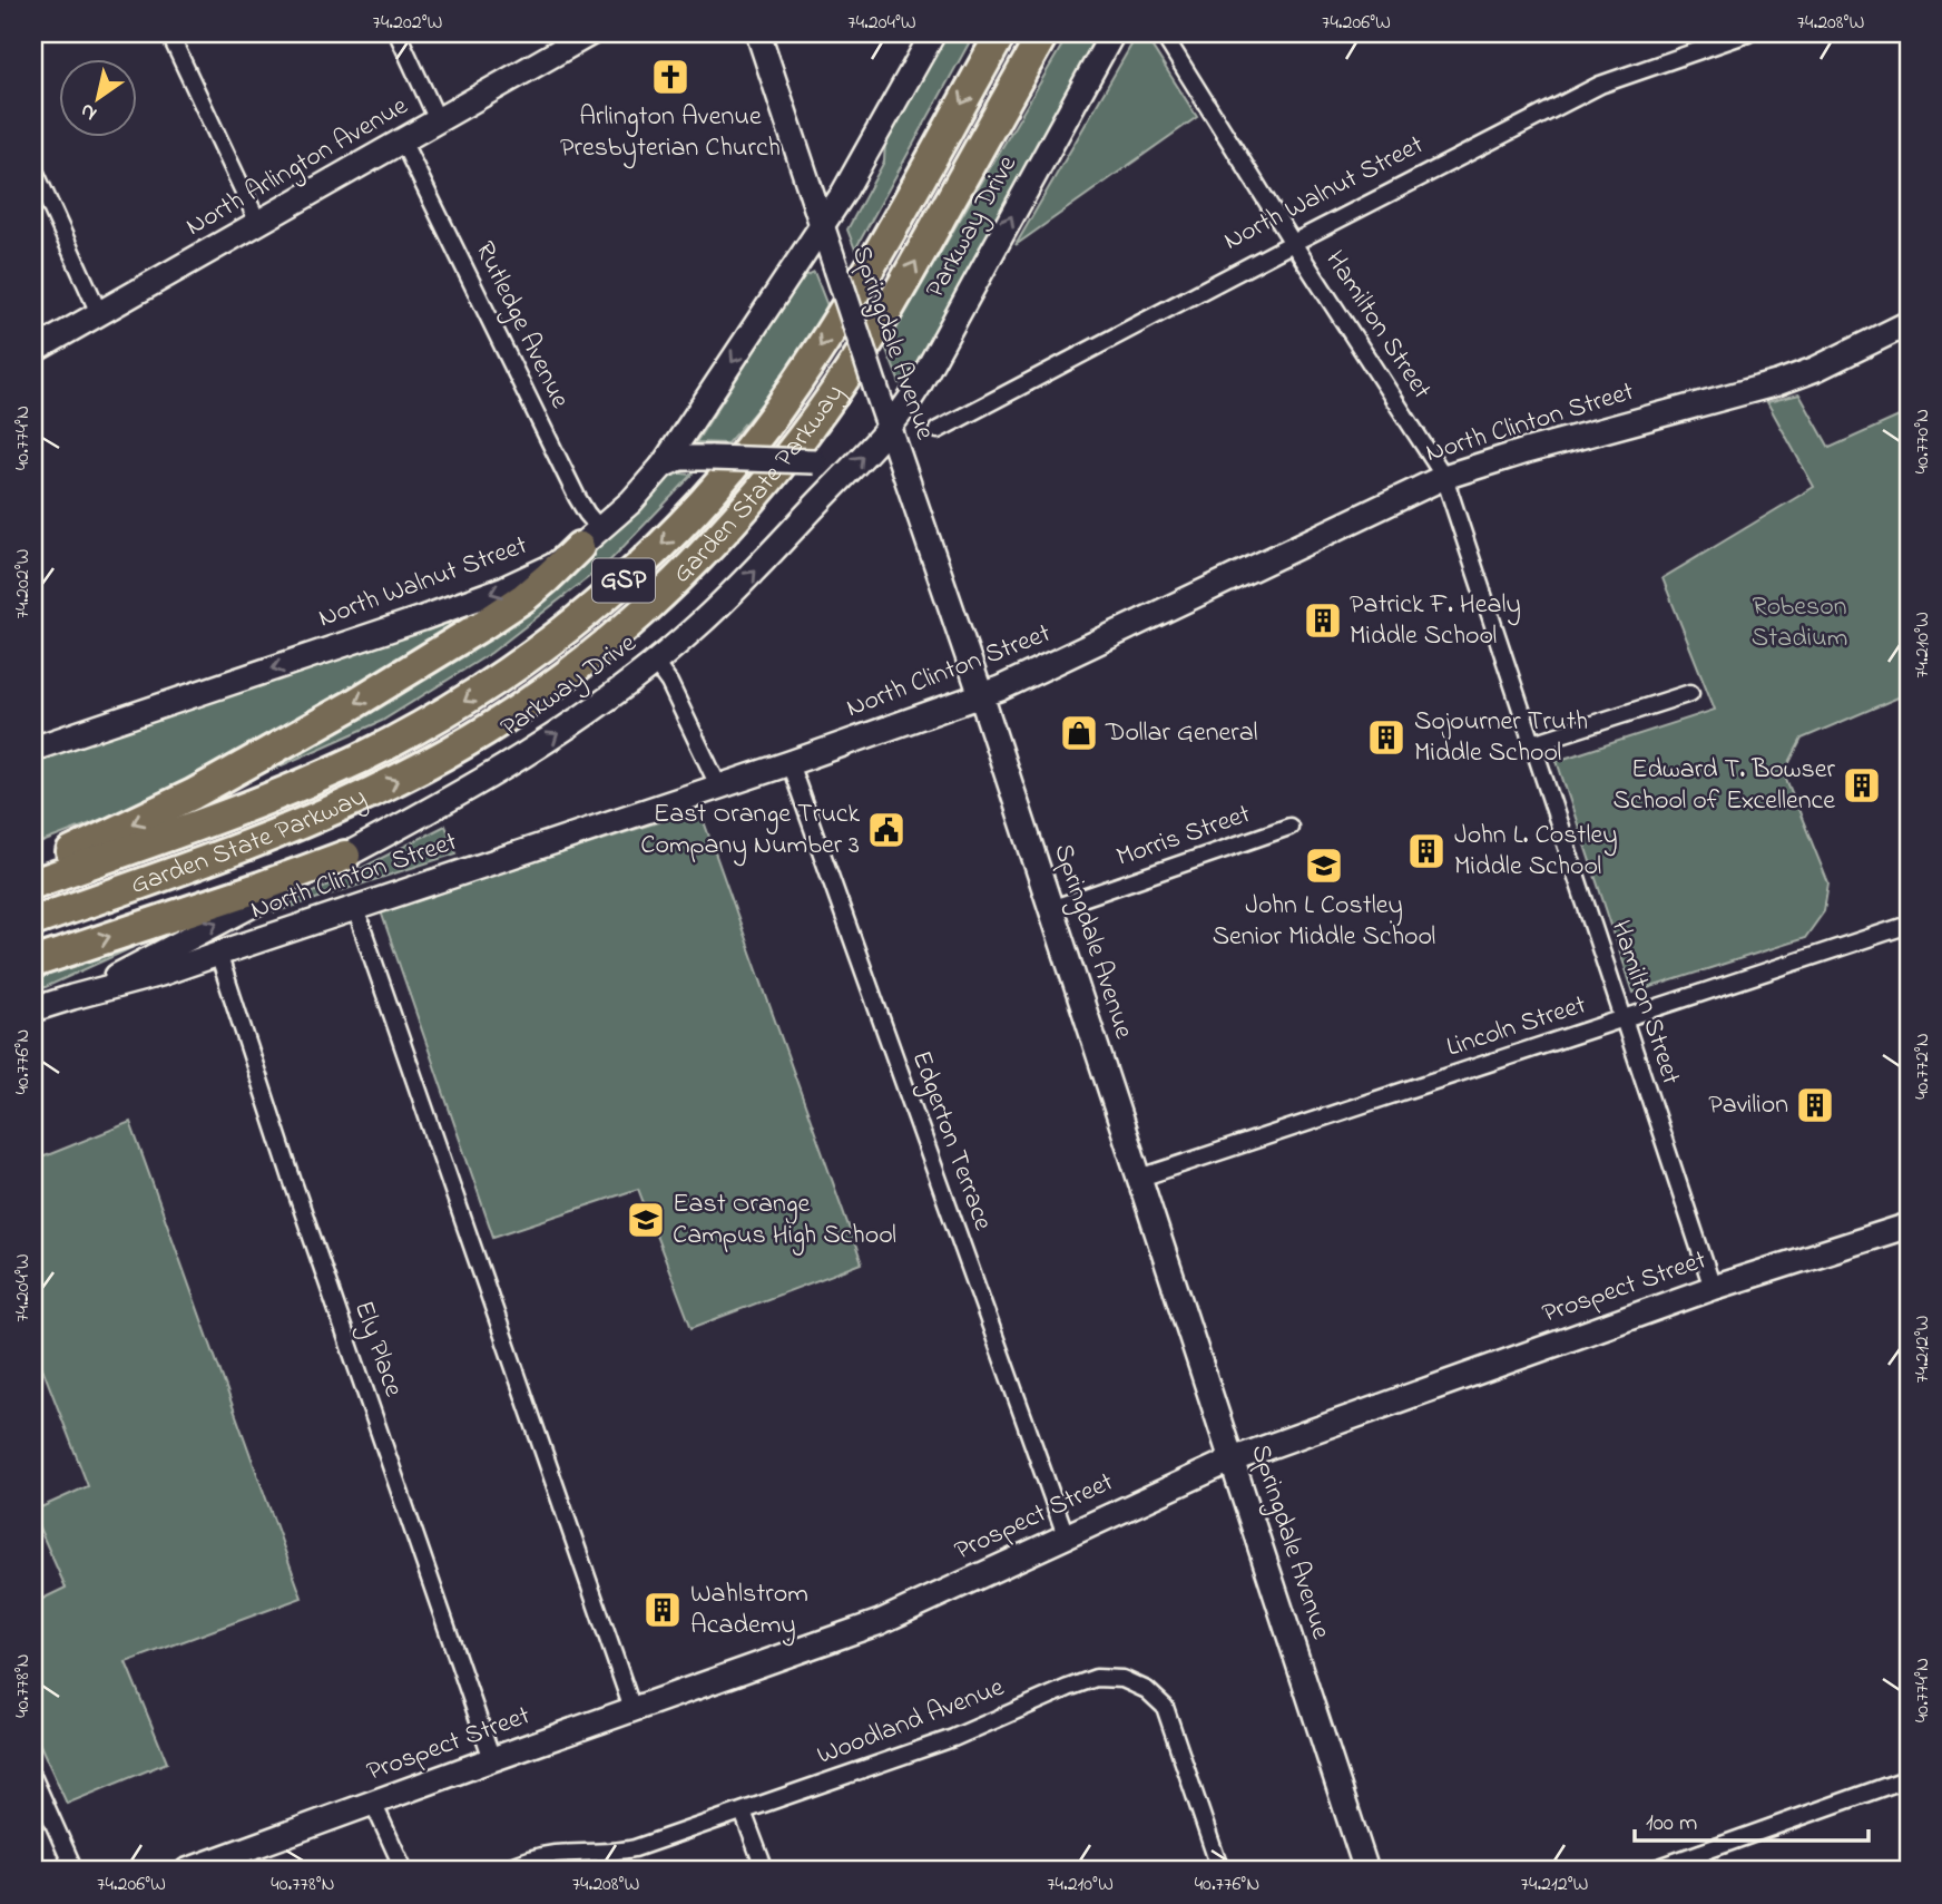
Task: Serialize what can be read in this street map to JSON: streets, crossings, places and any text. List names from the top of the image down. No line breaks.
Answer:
{"streets":{"highway":["Garden State Parkway","GSP"],"street":["North Arlington Avenue","North Walnut Street","Parkway Drive","Rutledge Avenue","Hamilton Street","Springdale Avenue","North Clinton Street","Morris Street","Lincoln Street","Edgerton Terrace","Prospect Street","Ely Place","Woodland Avenue"]},"crossings":[["North Arlington Avenue","Rutledge Avenue"],["North Walnut Street","Rutledge Avenue"],["North Walnut Street","Hamilton Street"],["North Walnut Street","Springdale Avenue"],["Parkway Drive","Springdale Avenue"],["Parkway Drive","North Clinton Street"],["Hamilton Street","North Clinton Street"],["Hamilton Street","Lincoln Street"],["Hamilton Street","Prospect Street"],["Springdale Avenue","North Clinton Street"],["Springdale Avenue","Morris Street"],["Springdale Avenue","Lincoln Street"],["Springdale Avenue","Prospect Street"],["North Clinton Street","Edgerton Terrace"],["North Clinton Street","Ely Place"],["Edgerton Terrace","Prospect Street"],["Prospect Street","Ely Place"]],"one_way":["North Walnut Street","Parkway Drive"],"parks":["Robeson Stadium"],"places":{"church":["Arlington Avenue Presbyterian Church"],"building":["Patrick F. Healy Middle School","Sojourner Truth Middle School","Edward T. Bowser School of Excellence","John L. Costley Middle School","Pavilion","Wahlstrom Academy"],"shop":["Dollar General"],"public building":["East Orange Truck Company Number 3"],"school or university":["John L Costley Senior Middle School","East Orange Campus High School"]},"scale_bar":"100 m","north":"bottom left","coordinates":["74.202°W","74.204°W","74.206°W","74.208°W","40.774°N","40.770°N","74.210°W","40.776°N","40.772°N","74.212°W","40.778°N"]}
